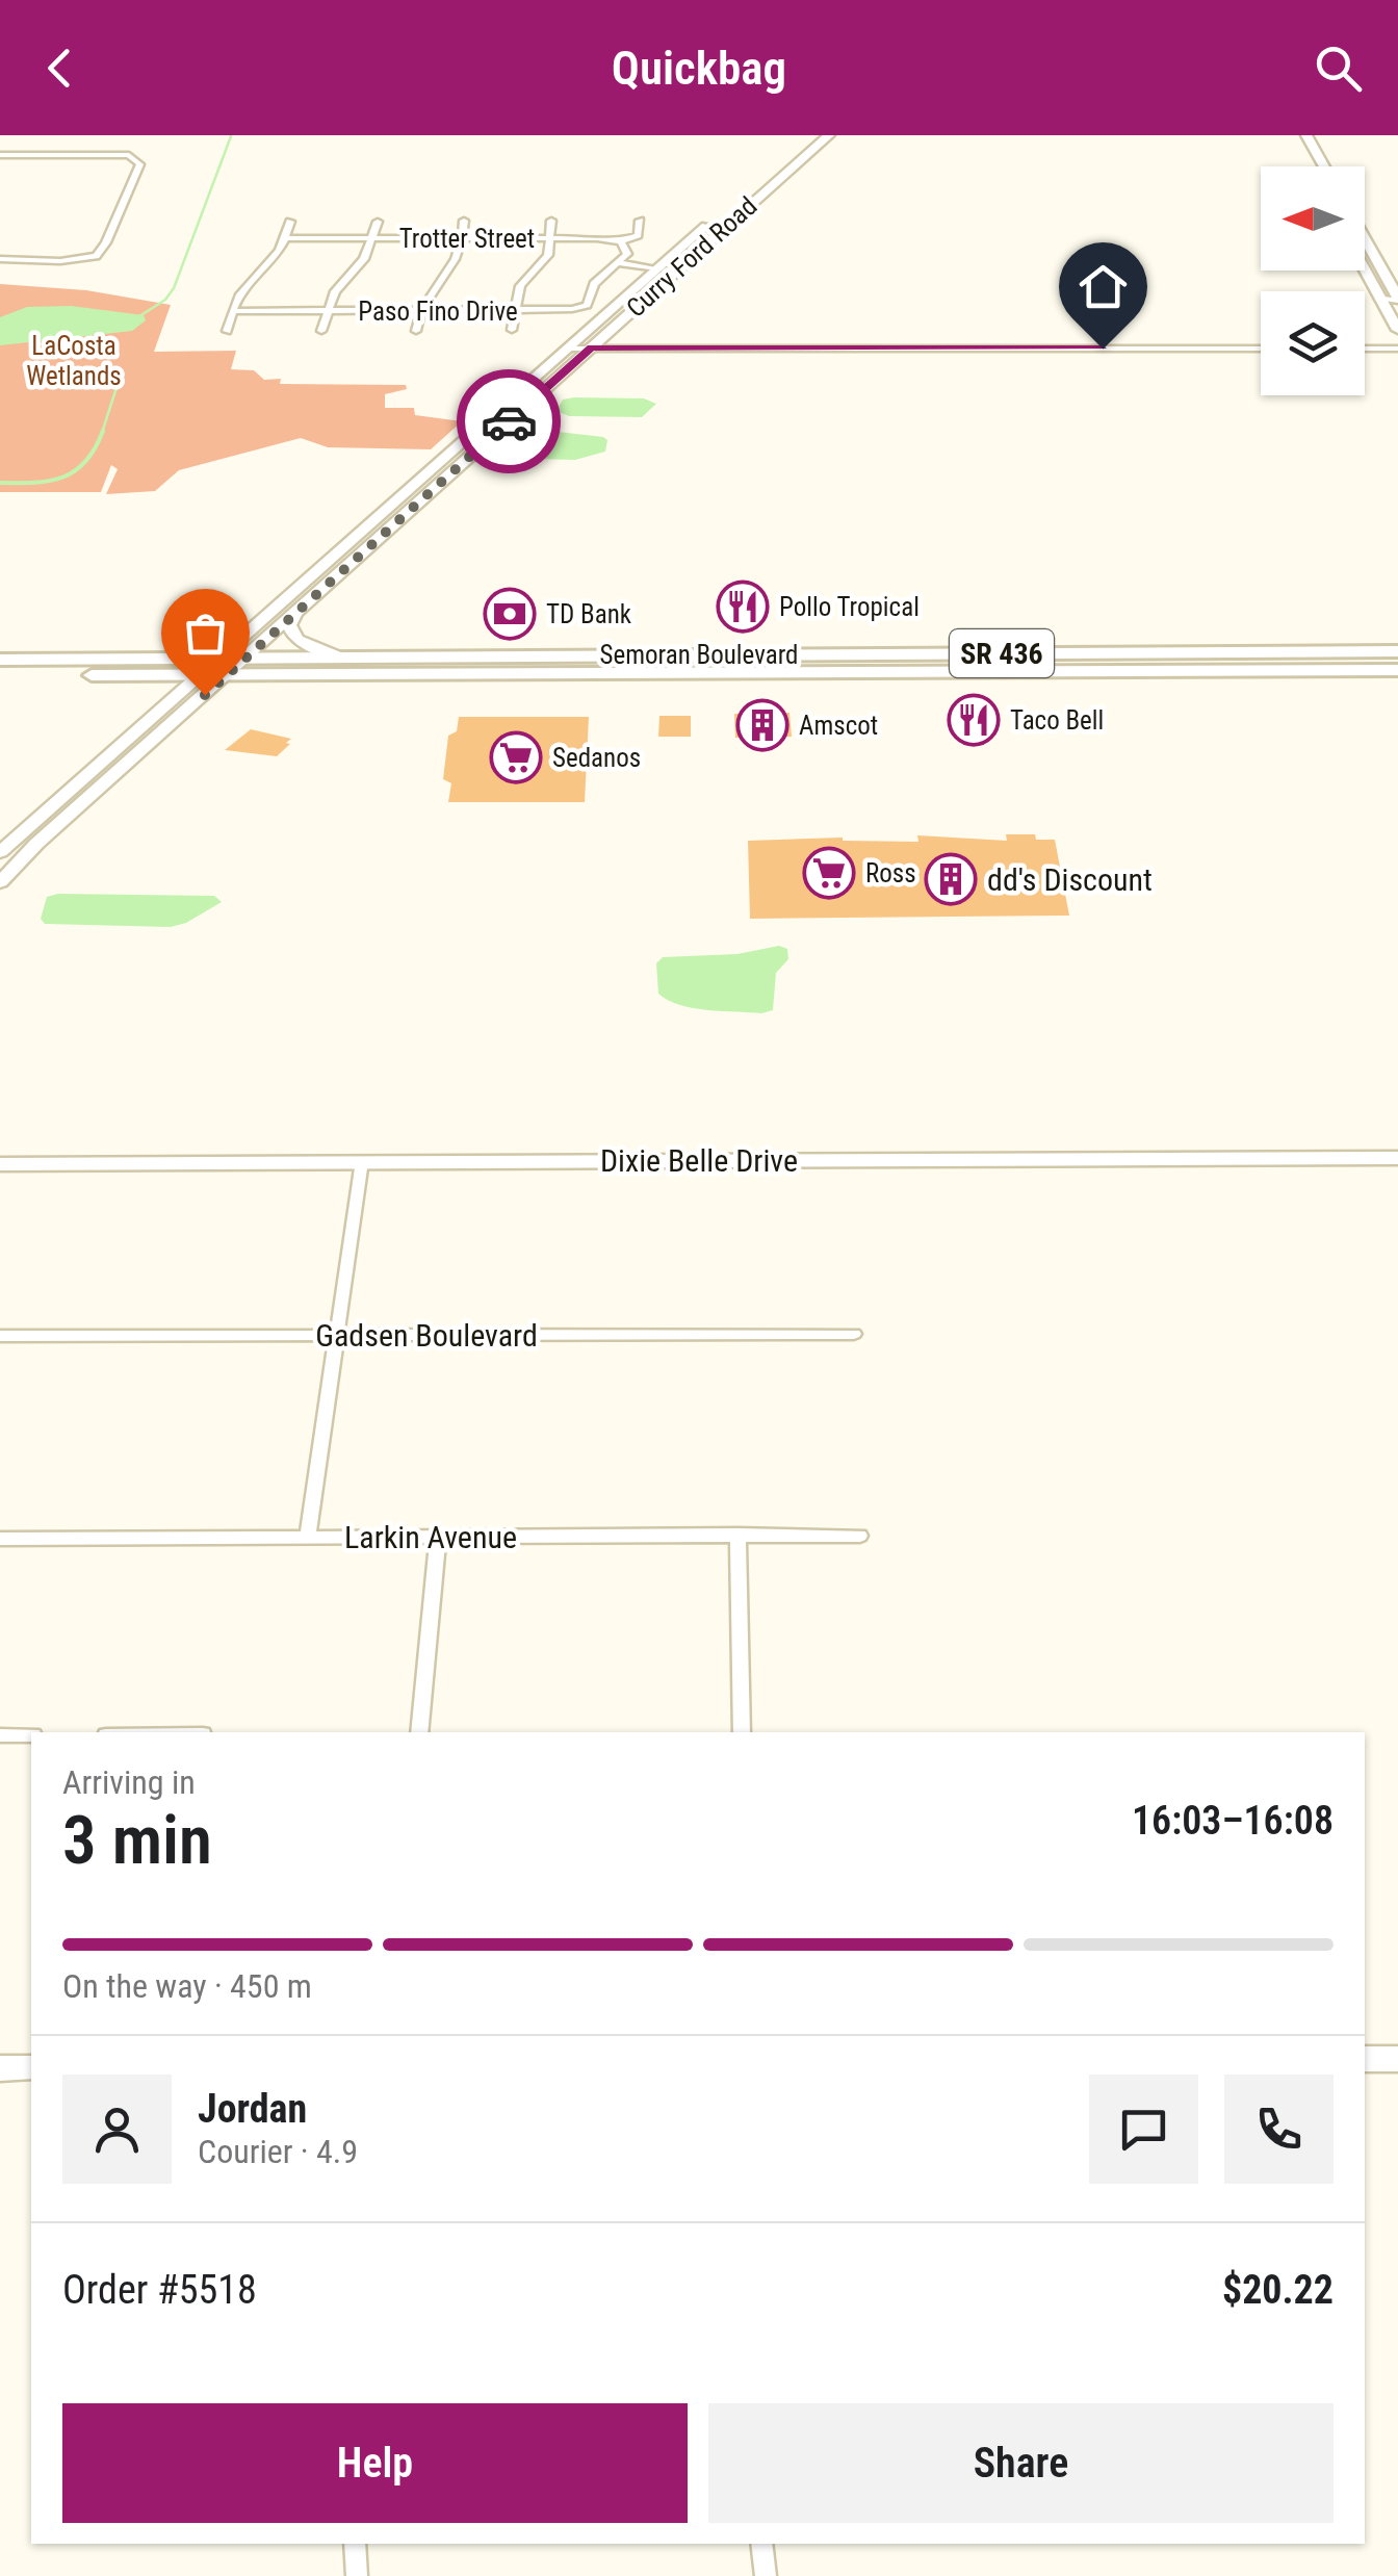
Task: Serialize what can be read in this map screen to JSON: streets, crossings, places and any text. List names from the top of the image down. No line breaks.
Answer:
{"streets":{"main road":["Curry Ford Road","SR 436","Semoran Boulevard","Dixie Belle Drive"],"street":["Trotter Street","Paso Fino Drive","Gadsen Boulevard","Larkin Avenue"]},"crossings":[["Curry Ford Road","Semoran Boulevard"]],"parks":["LaCosta Wetlands"],"places":{"restaurant":["Pollo Tropical","Taco Bell"],"bank":["TD Bank"],"building":["Amscot","dd's Discount"],"supermarket":["Sedanos","Ross"]},"north":"left","page":{"header":"Quickbag","heading":["3 min","Arriving in","16:03–16:08"],"panel":["Jordan","Courier · 4.9","Order #5518","$20.22"],"bar":"On the way · 450 m","buttons":["Help","Share"]}}
